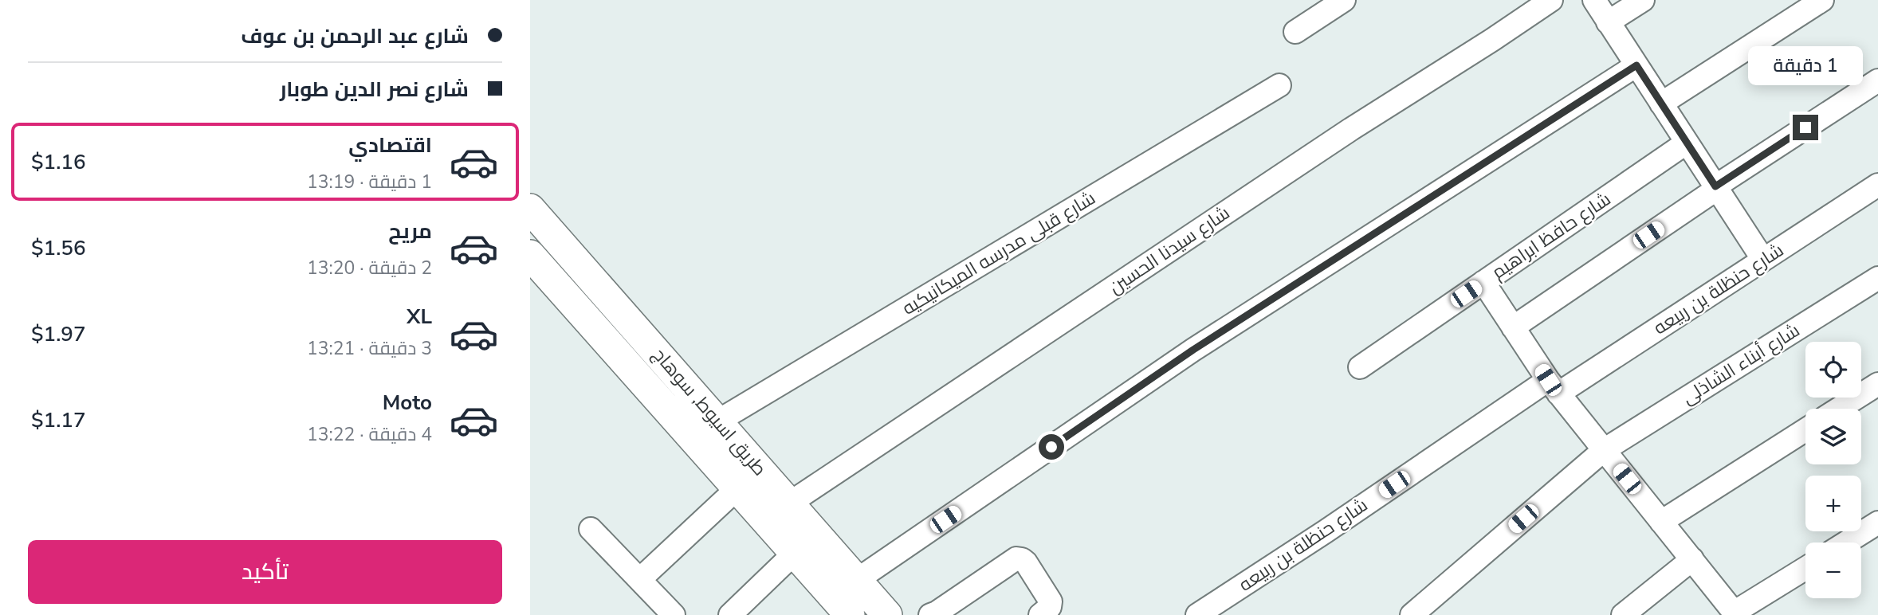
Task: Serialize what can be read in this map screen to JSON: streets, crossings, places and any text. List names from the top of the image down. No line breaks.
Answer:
{"streets":{"main road":["طريق اسيوط, سوهاج"],"street":["شارع حافظ ابراهيم","شارع سيدنا الحسين","شارع قبلى مدرسه الميكانيكيه","شارع حنظلة بن ربيعه","شارع أبناء الشاذلى"]},"crossings":[["شارع سيدنا الحسين","طريق اسيوط, سوهاج"],["شارع قبلى مدرسه الميكانيكيه","طريق اسيوط, سوهاج"]],"page":{"banner":["شارع عبد الرحمن بن عوف","شارع نصر الدين طوبار"],"bubble":"1 دقيقة","list":[{"name":"اقتصادي","note":"1 دقيقة · 13:19","value":"$1.16"},{"name":"مريح","note":"2 دقيقة · 13:20","value":"$1.56"},{"name":"XL","note":"3 دقيقة · 13:21","value":"$1.97"},{"name":"Moto","note":"4 دقيقة · 13:22","value":"$1.17"}],"map_buttons":["+","−"],"buttons":"تأكيد"}}
